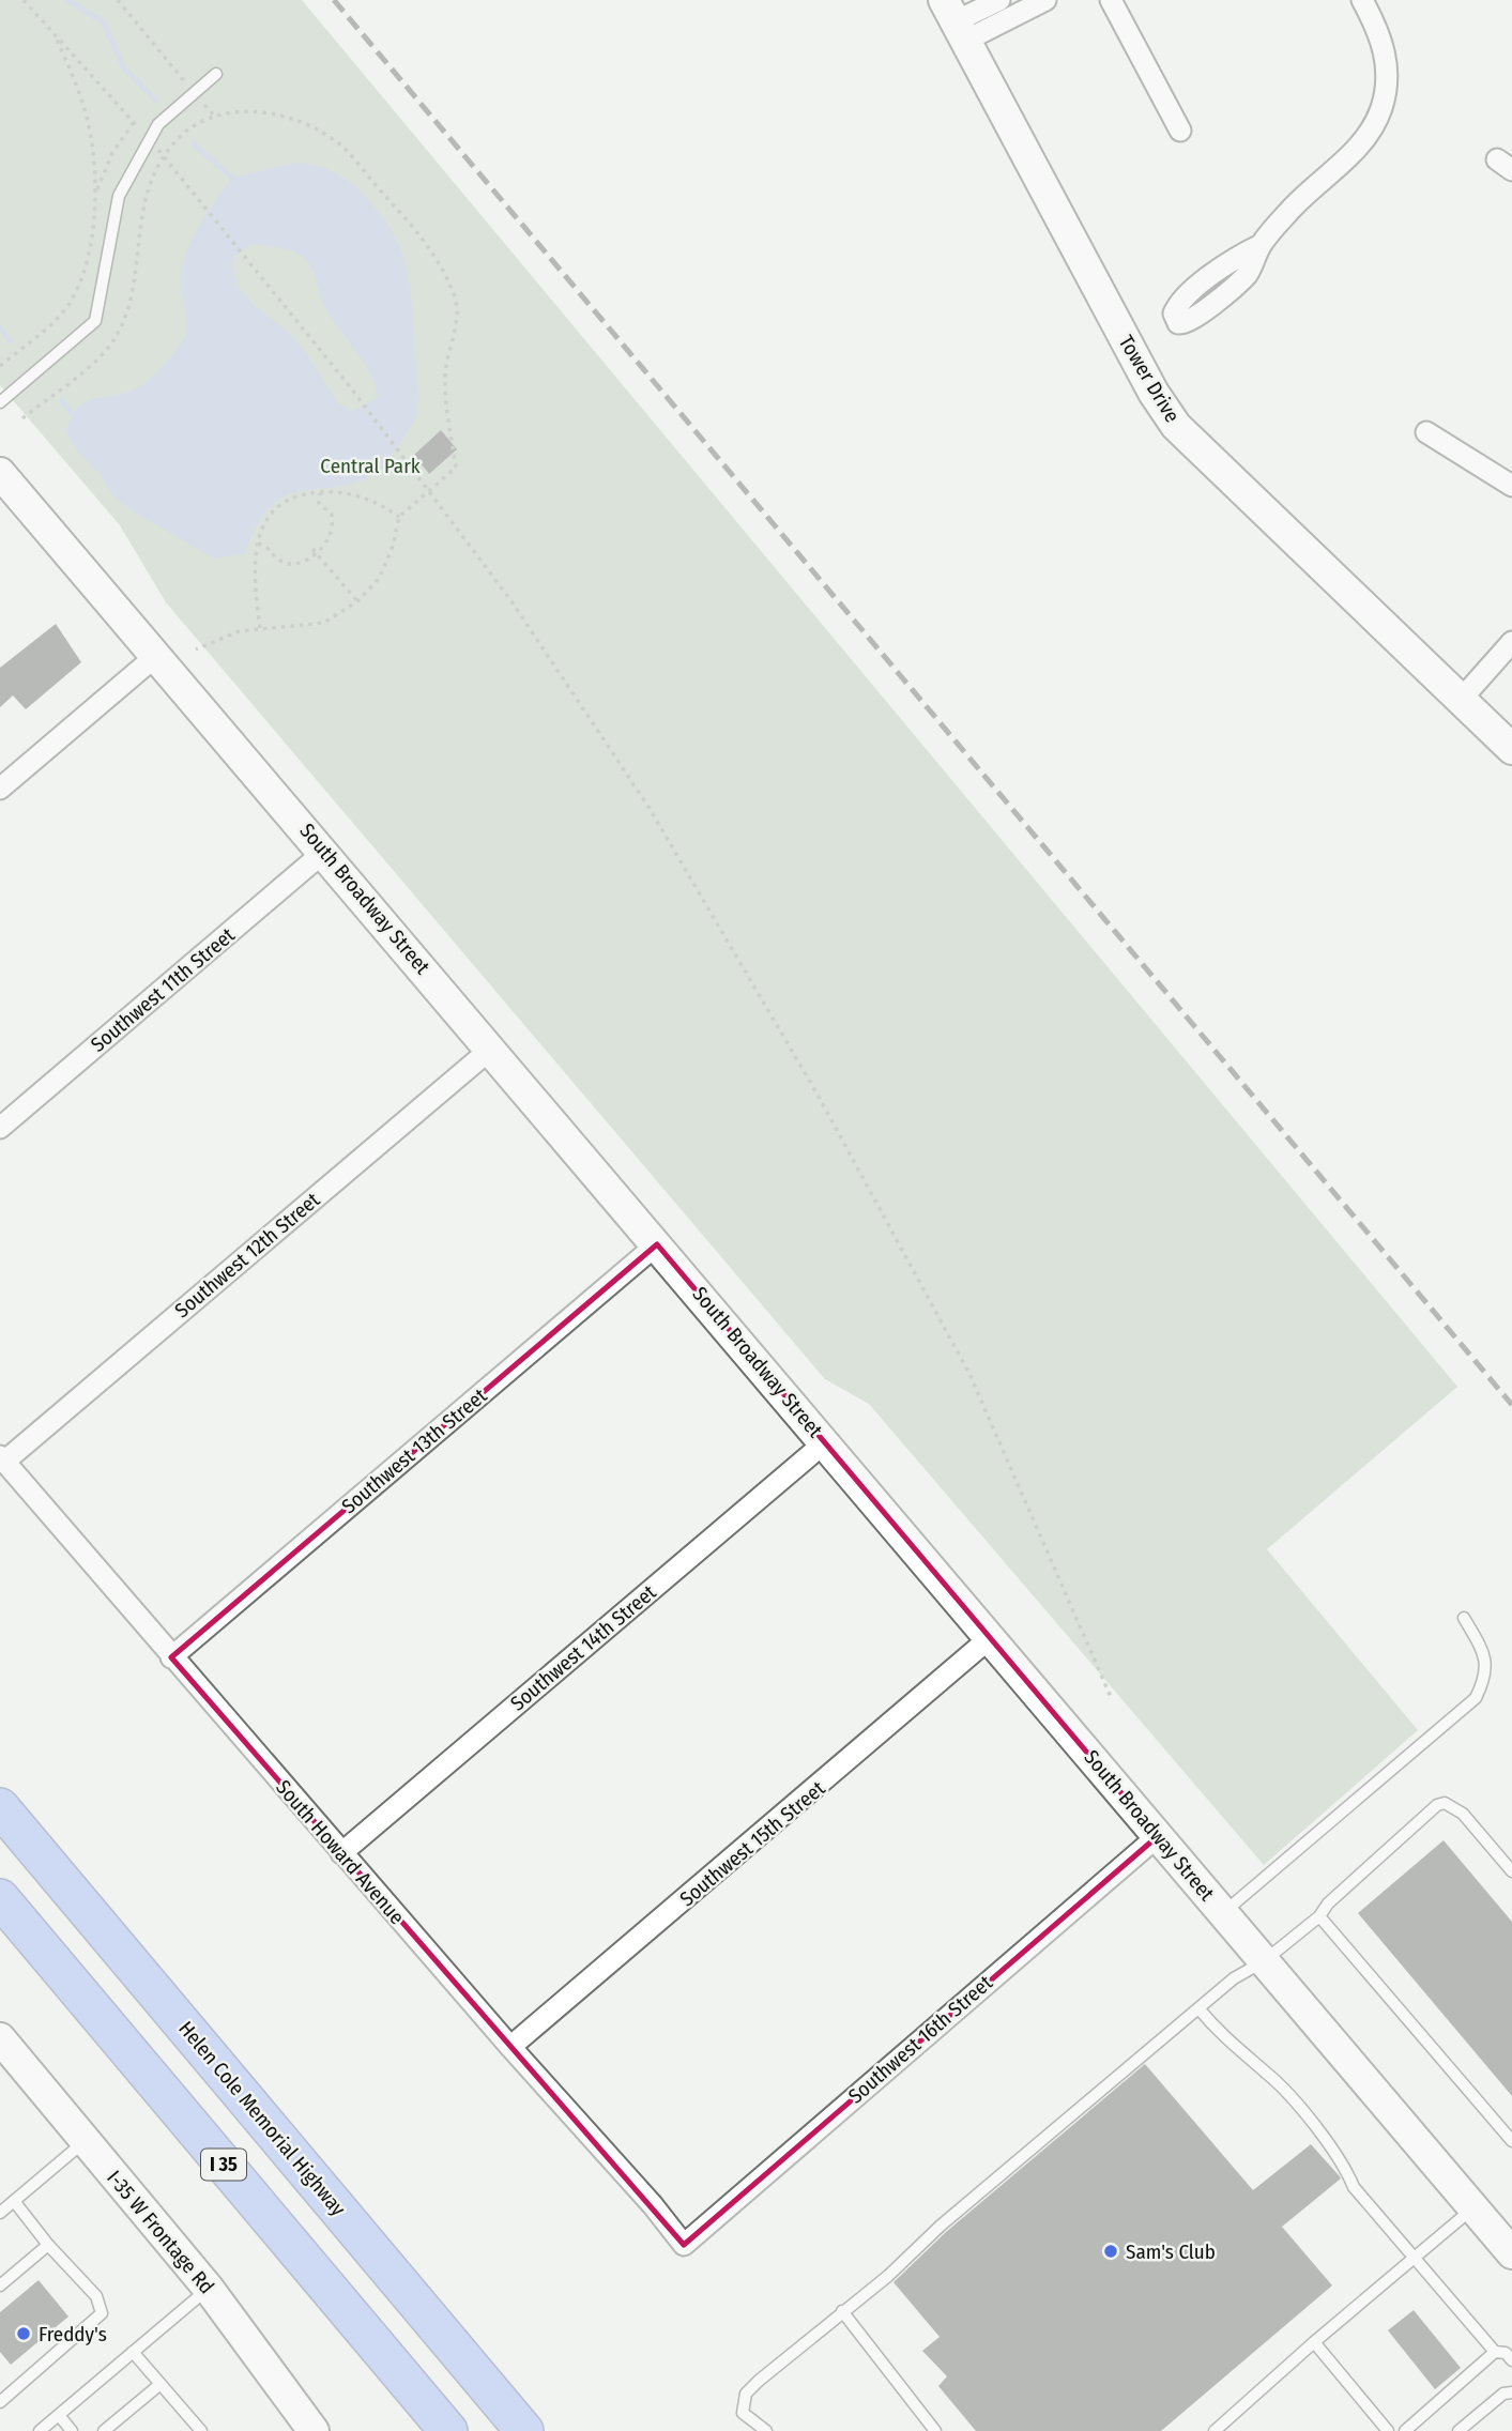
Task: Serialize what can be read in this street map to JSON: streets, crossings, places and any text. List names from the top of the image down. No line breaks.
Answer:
{"streets":{"highway":["Helen Cole Memorial Highway","I 35"],"main road":["Tower Drive","South Broadway Street","I-35 W Frontage Rd"],"street":["Southwest 11th Street","Southwest 12th Street","Southwest 13th Street","Southwest 14th Street","Southwest 15th Street","South Howard Avenue","Southwest 16th Street"]},"crossings":[["South Broadway Street","Southwest 11th Street"],["South Broadway Street","Southwest 12th Street"],["South Broadway Street","Southwest 13th Street"],["South Broadway Street","Southwest 14th Street"],["South Broadway Street","Southwest 15th Street"],["South Broadway Street","Southwest 16th Street"],["Southwest 12th Street","South Howard Avenue"],["Southwest 13th Street","South Howard Avenue"],["Southwest 14th Street","South Howard Avenue"],["Southwest 15th Street","South Howard Avenue"],["South Howard Avenue","Southwest 16th Street"]],"parks":["Central Park"],"places":["Sam's Club","Freddy's"]}
